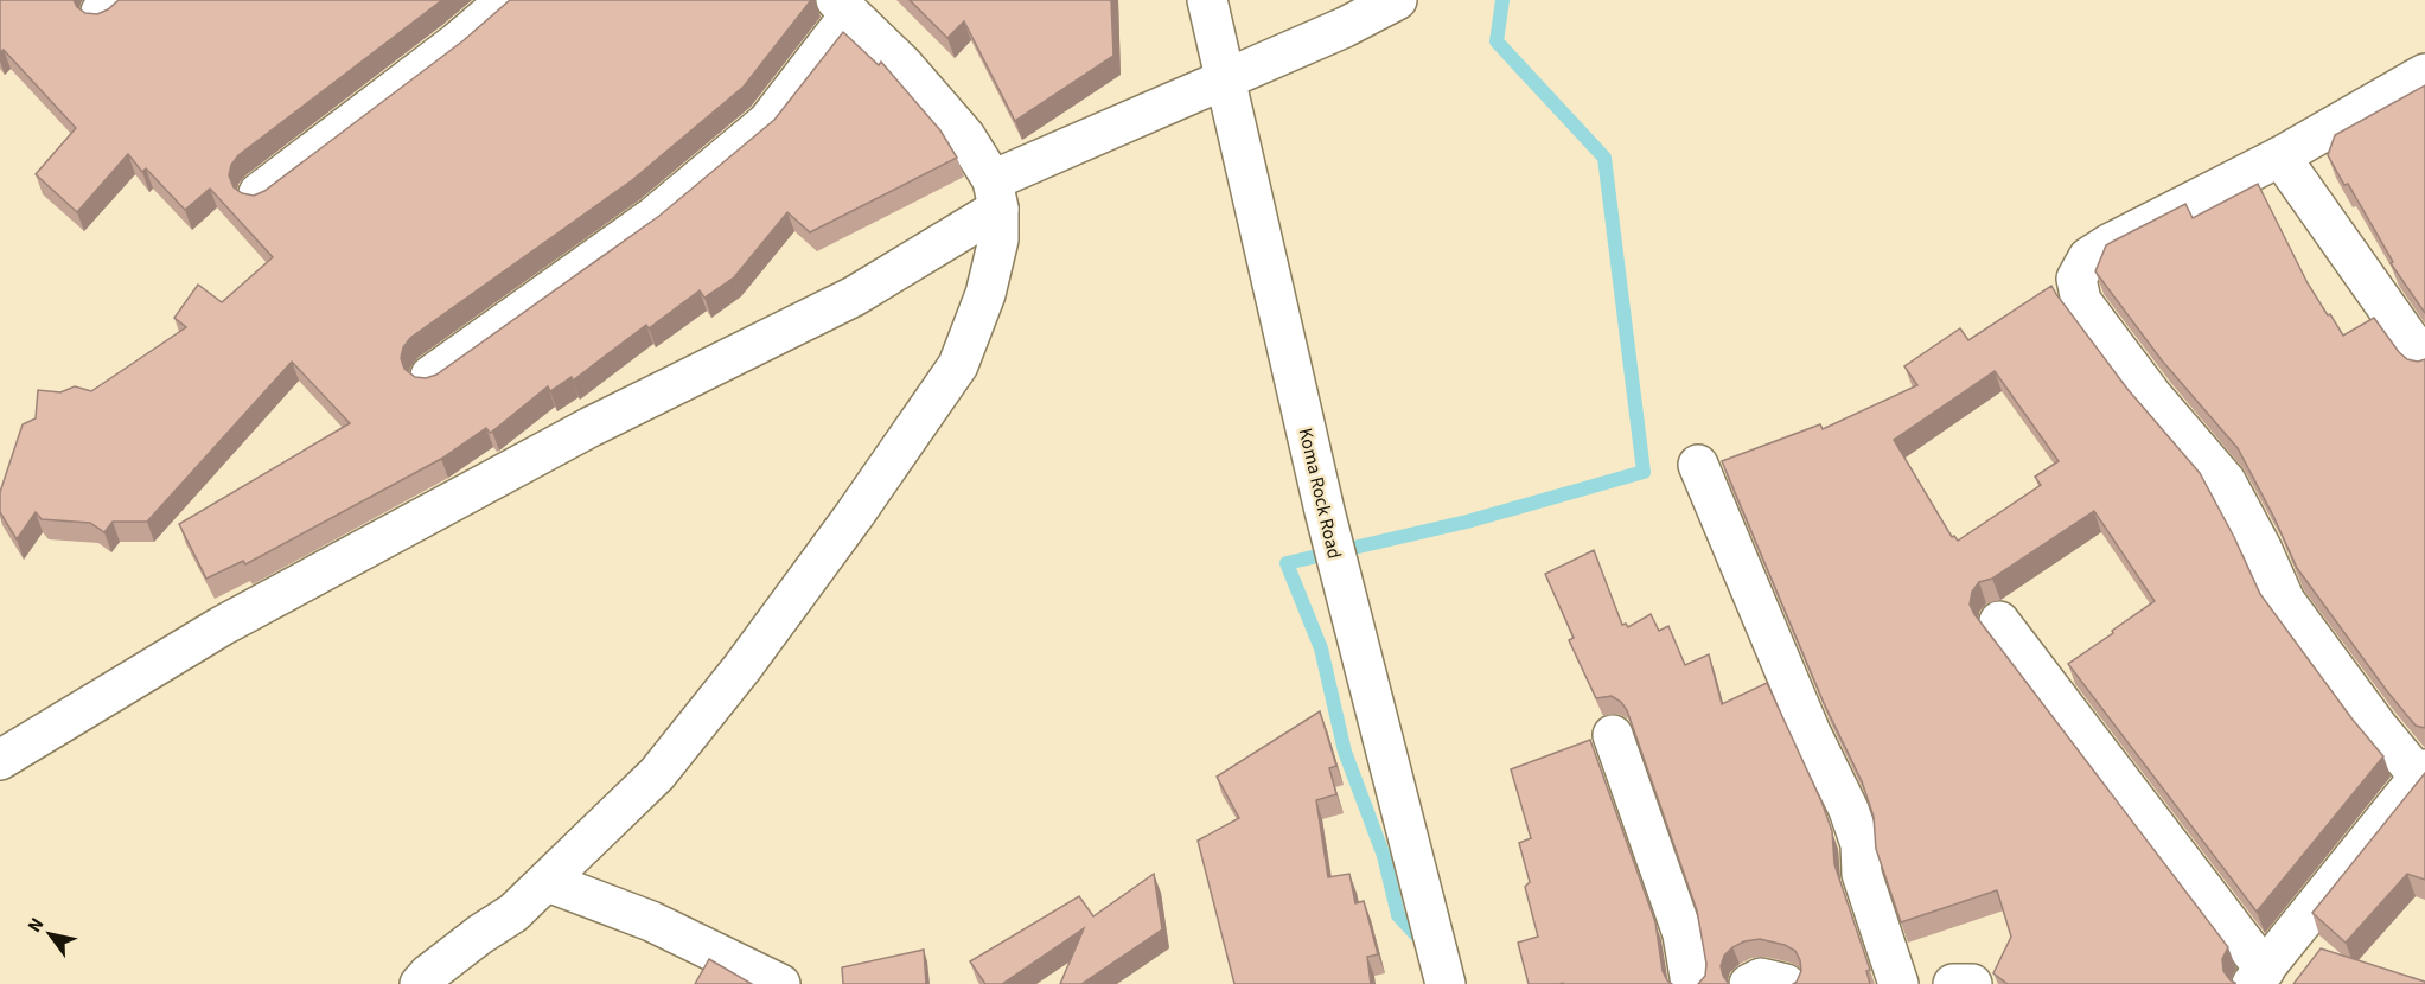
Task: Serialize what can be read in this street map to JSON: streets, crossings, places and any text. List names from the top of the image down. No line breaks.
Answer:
{"streets":{"street":["Koma Rock Road"]},"north":"top left"}
